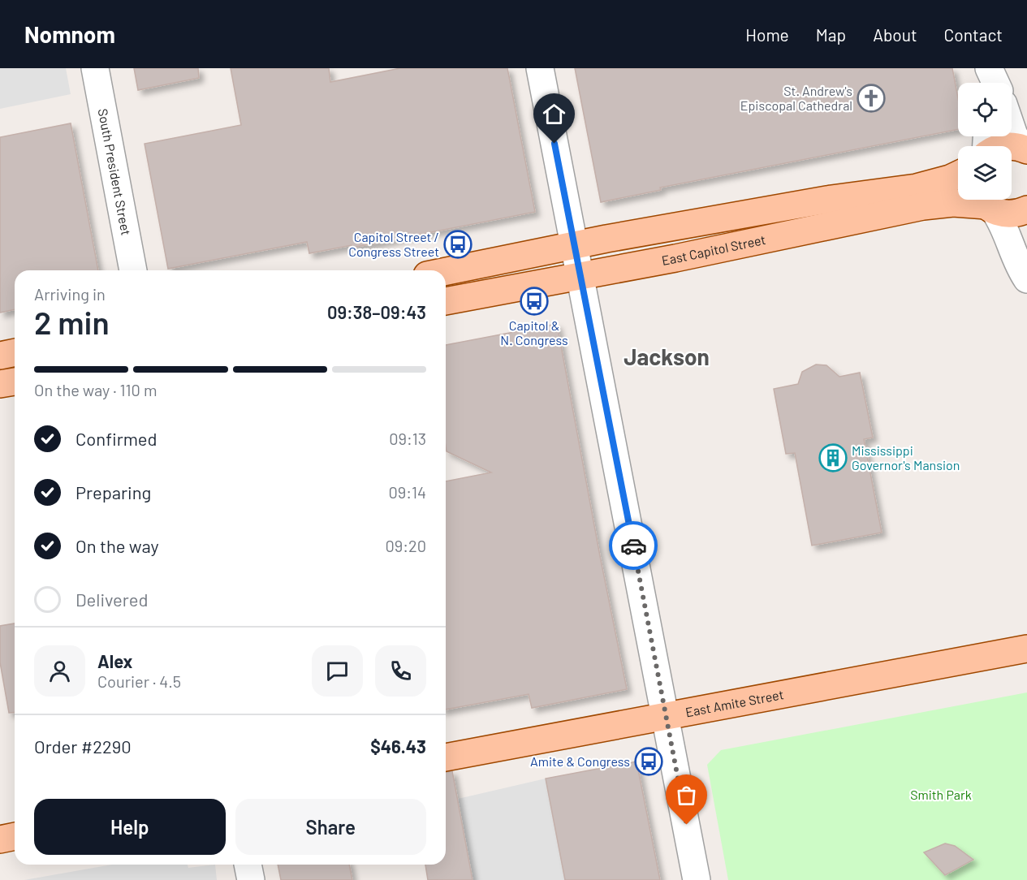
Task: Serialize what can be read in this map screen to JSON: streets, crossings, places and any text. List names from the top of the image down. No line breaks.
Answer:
{"streets":{"main road":["East Capitol Street","East Amite Street"],"street":["South President Street"]},"districts":["Jackson"],"parks":["Smith Park"],"places":{"church":["St. Andrew's Episcopal Cathedral"],"bus stop":["Capitol Street / Congress Street","Capitol & N. Congress","Amite & Congress"],"building":["Mississippi Governor's Mansion"]},"page":{"header":"Nomnom","nav":["Home","Map","About","Contact"],"heading":["2 min","Arriving in","09:38–09:43"],"panel":["Alex","Courier · 4.5","Order #2290","$46.43"],"bar":"On the way · 110 m","list":[["Confirmed","09:13"],["Preparing","09:14"],["On the way","09:20"],"Delivered"],"buttons":["Help","Share"]}}
